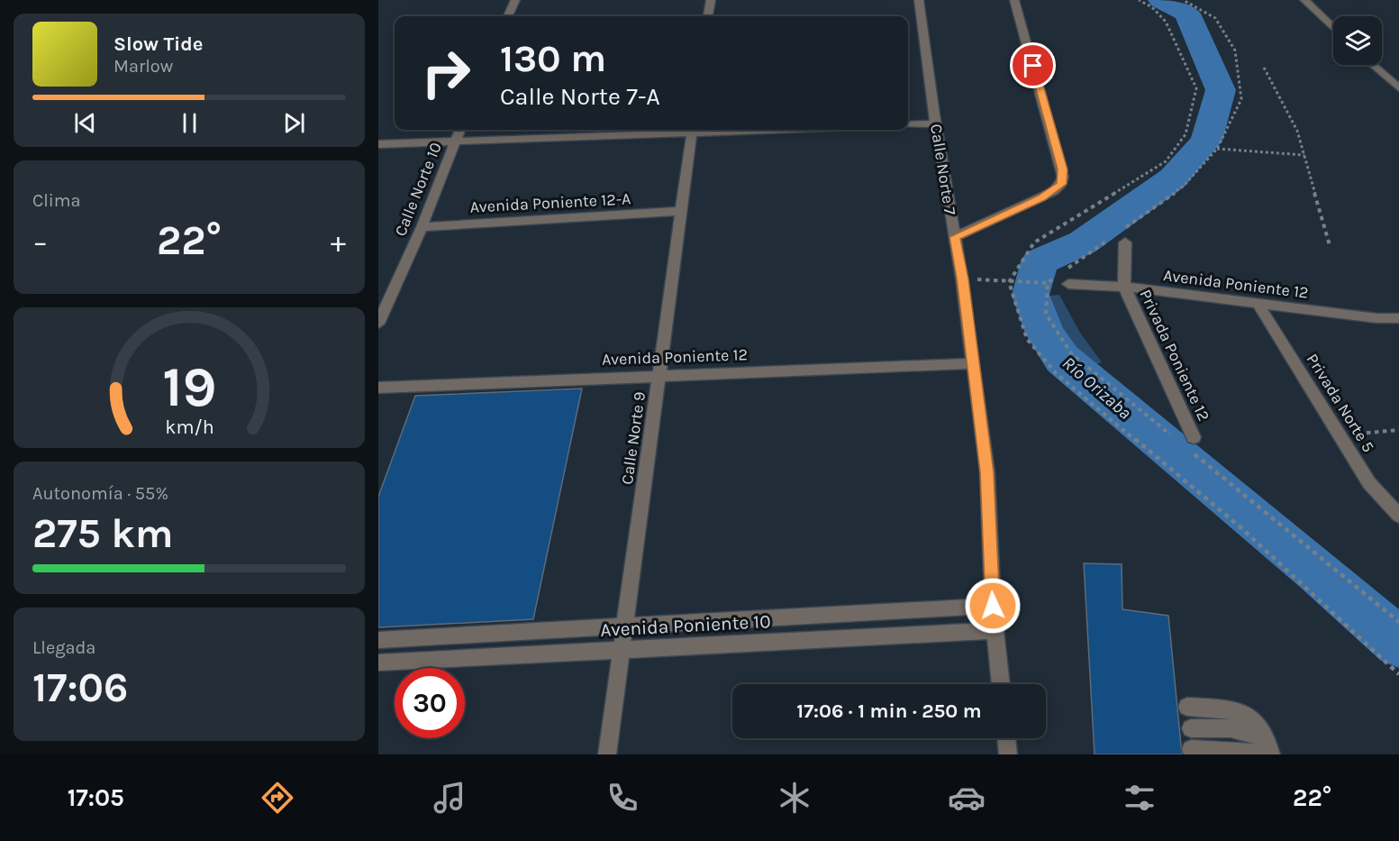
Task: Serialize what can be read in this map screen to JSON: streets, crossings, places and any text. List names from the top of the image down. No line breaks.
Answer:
{"streets":{"street":["Calle Norte 7","Calle Norte 10","Avenida Poniente 12-A","Avenida Poniente 12","Privada Poniente 12","Privada Norte 5","Calle Norte 9","Avenida Poniente 10"]},"crossings":[["Calle Norte 7","Avenida Poniente 12"],["Calle Norte 7","Avenida Poniente 10"],["Calle Norte 10","Avenida Poniente 12-A"],["Avenida Poniente 12-A","Calle Norte 9"],["Avenida Poniente 12","Privada Poniente 12"],["Avenida Poniente 12","Privada Norte 5"],["Avenida Poniente 12","Calle Norte 9"],["Calle Norte 9","Avenida Poniente 10"]],"water":["Río Orizaba"],"page":{"turn":["130 m","Calle Norte 7-A"],"song":["Slow Tide","Marlow"],"tile":["Clima",["Autonomía · 55%","275 km"],["Llegada","17:06"]],"heat":["−","22°","+"],"limit":"30","trip":"17:06 · 1 min · 250 m","tabs":["17:05","22°"],"gauge":["19","km/h"]}}
